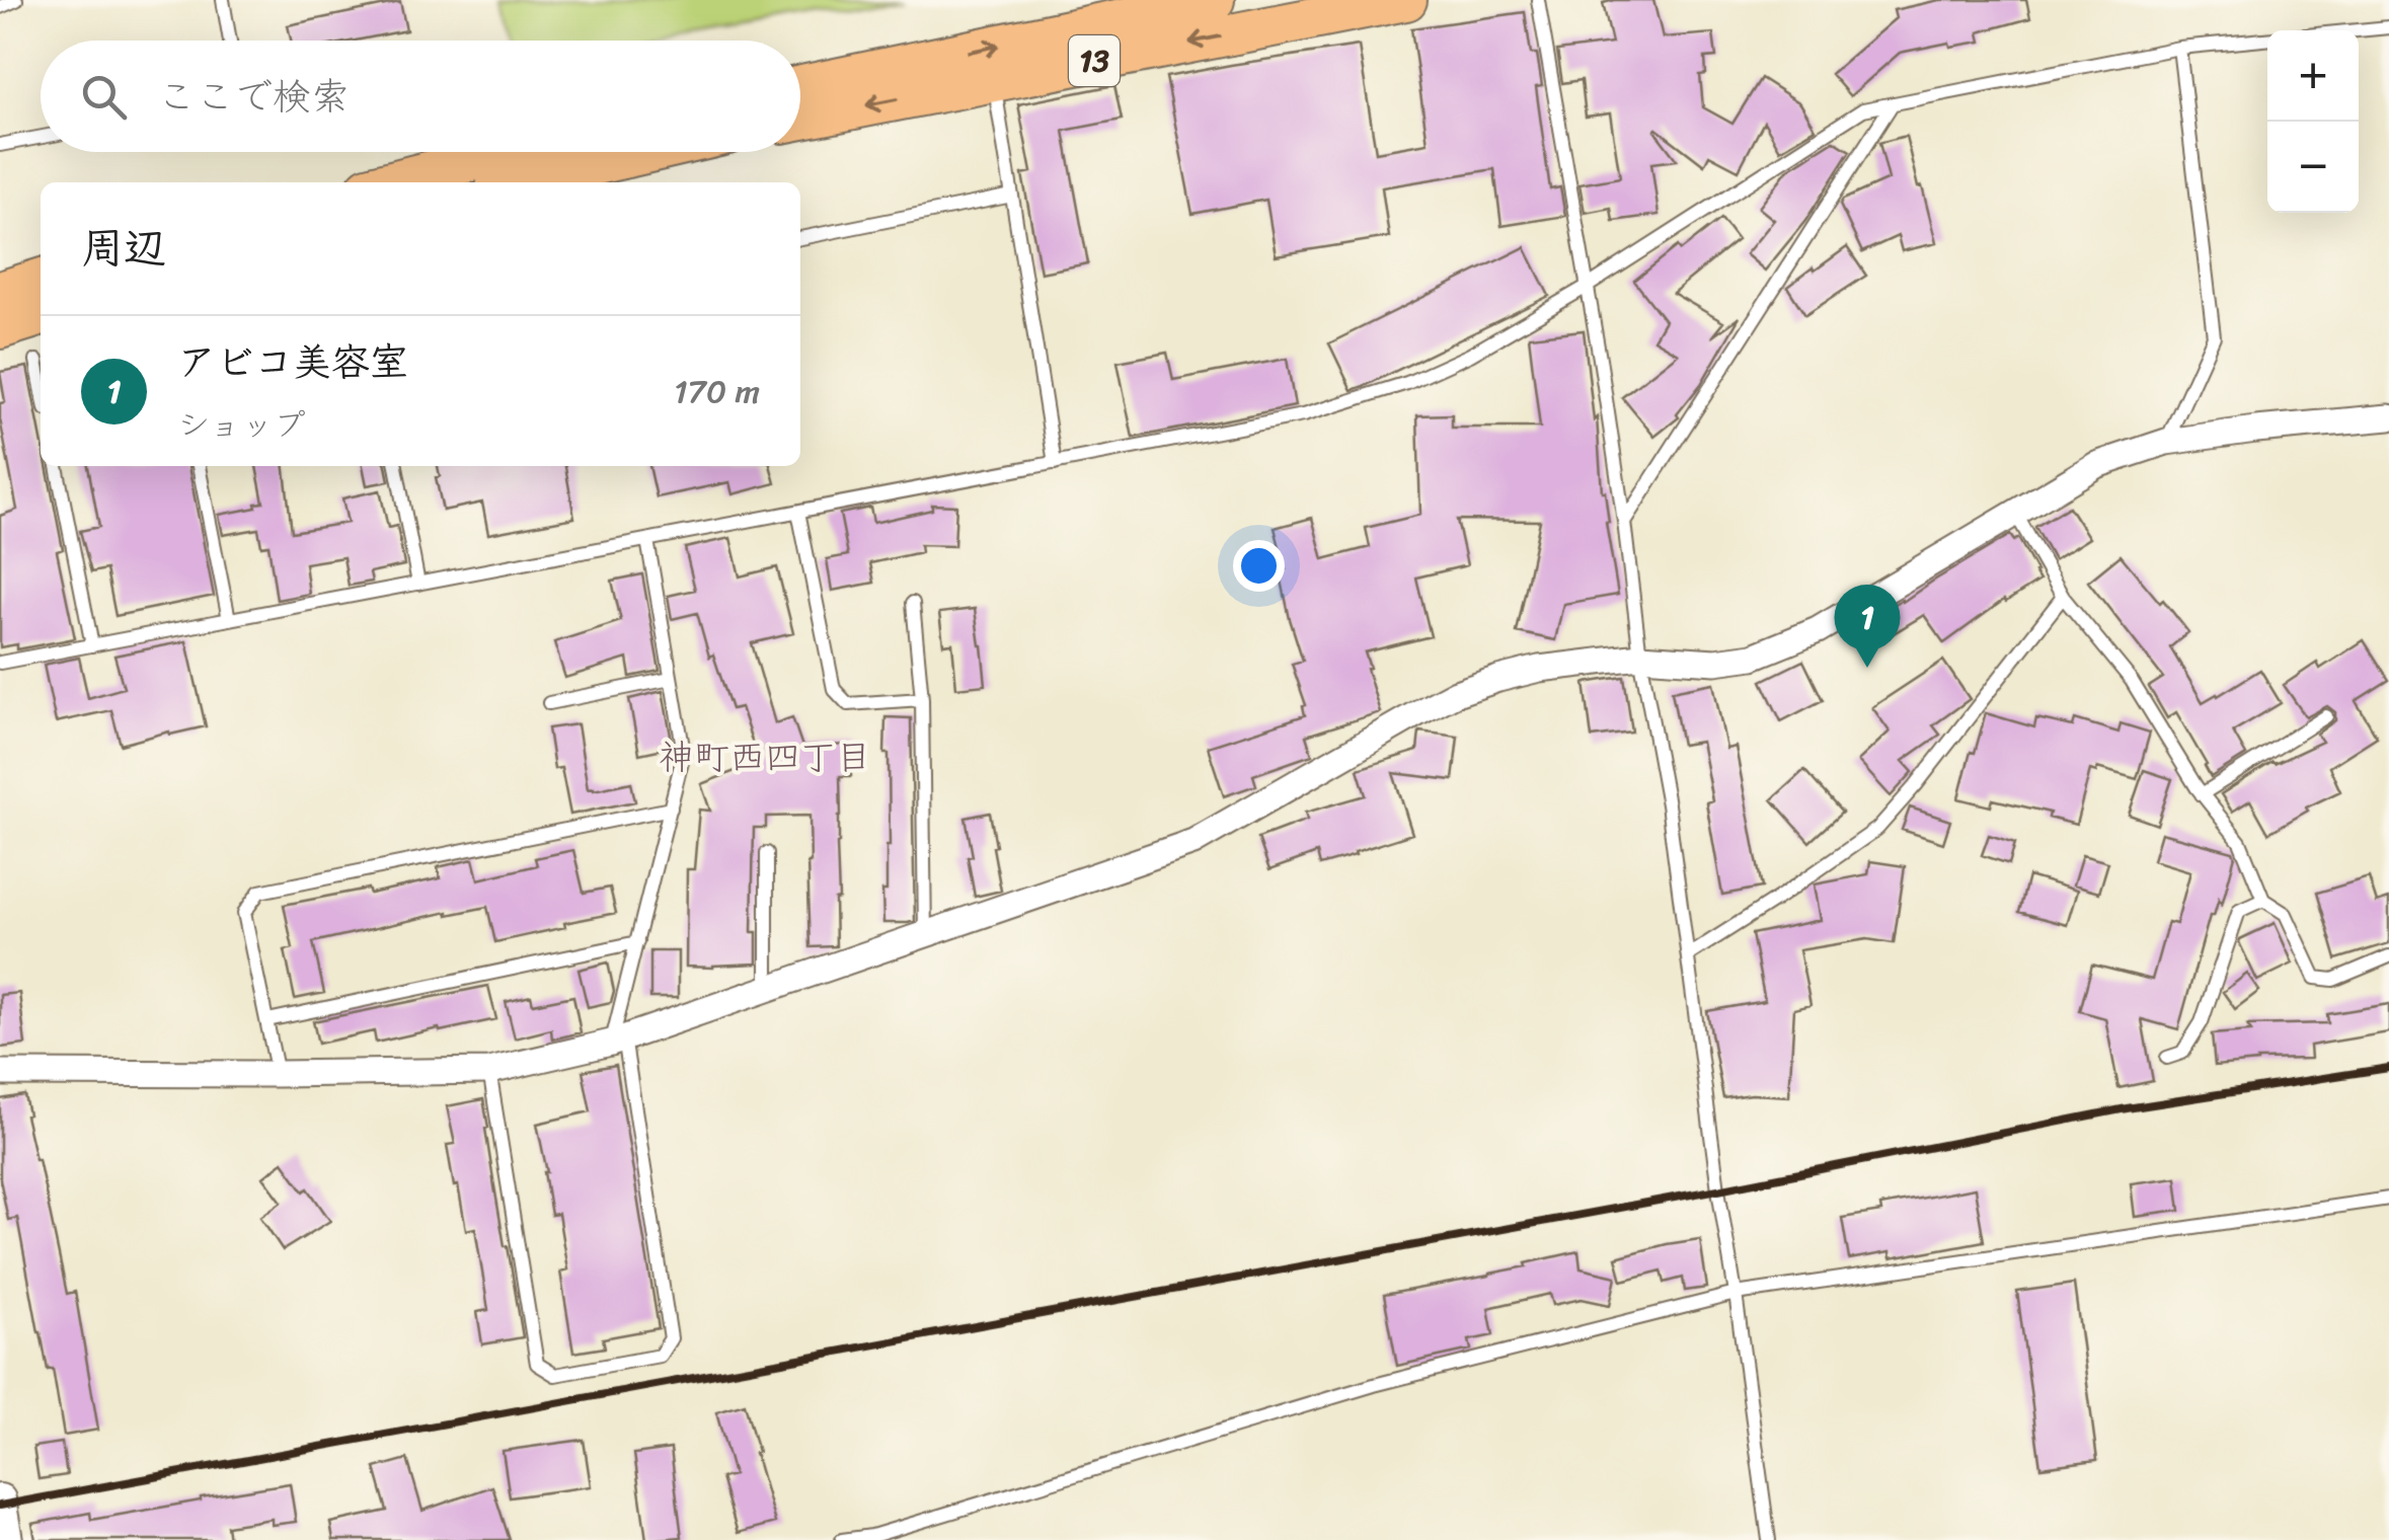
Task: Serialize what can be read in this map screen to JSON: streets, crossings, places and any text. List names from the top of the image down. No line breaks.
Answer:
{"streets":{"highway":["13"]},"districts":["神町西四丁目"],"page":{"map_buttons":["+","−"],"search":"ここで検索","heading":"周辺","list":[{"mark":"1","name":"アビコ美容室","note":"ショップ","value":"170 m"}],"pins":"1"}}
